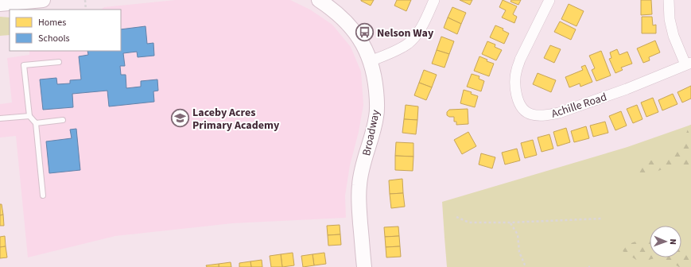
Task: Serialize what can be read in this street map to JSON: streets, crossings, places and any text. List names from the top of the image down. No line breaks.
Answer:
{"streets":{"street":["Achille Road","Broadway"]},"places":{"bus stop":["Nelson Way"],"school or university":["Laceby Acres Primary Academy"]},"legend":["Homes","Schools"],"north":"right"}
